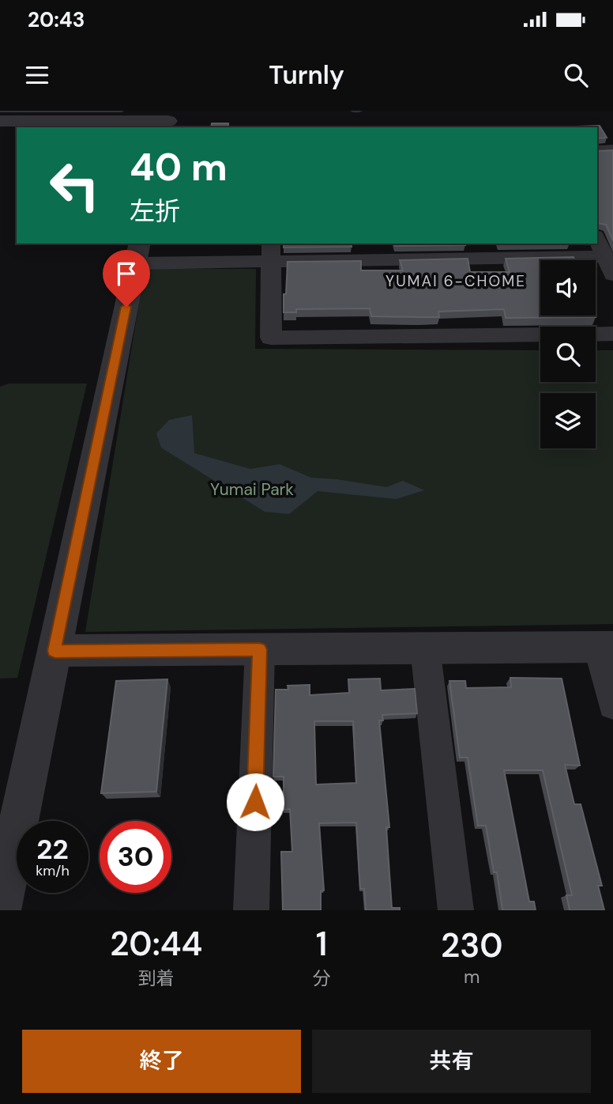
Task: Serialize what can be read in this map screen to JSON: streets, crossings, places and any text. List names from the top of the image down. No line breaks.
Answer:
{"districts":["YUMAI 6-CHOME"],"parks":["Yumai Park"],"page":{"status":"20:43","header":"Turnly","turn":["40 m","左折"],"speed":"22 km/h","limit":"30","eta":["20:44","到着","1","分","230","m"],"buttons":["終了","共有"]}}
